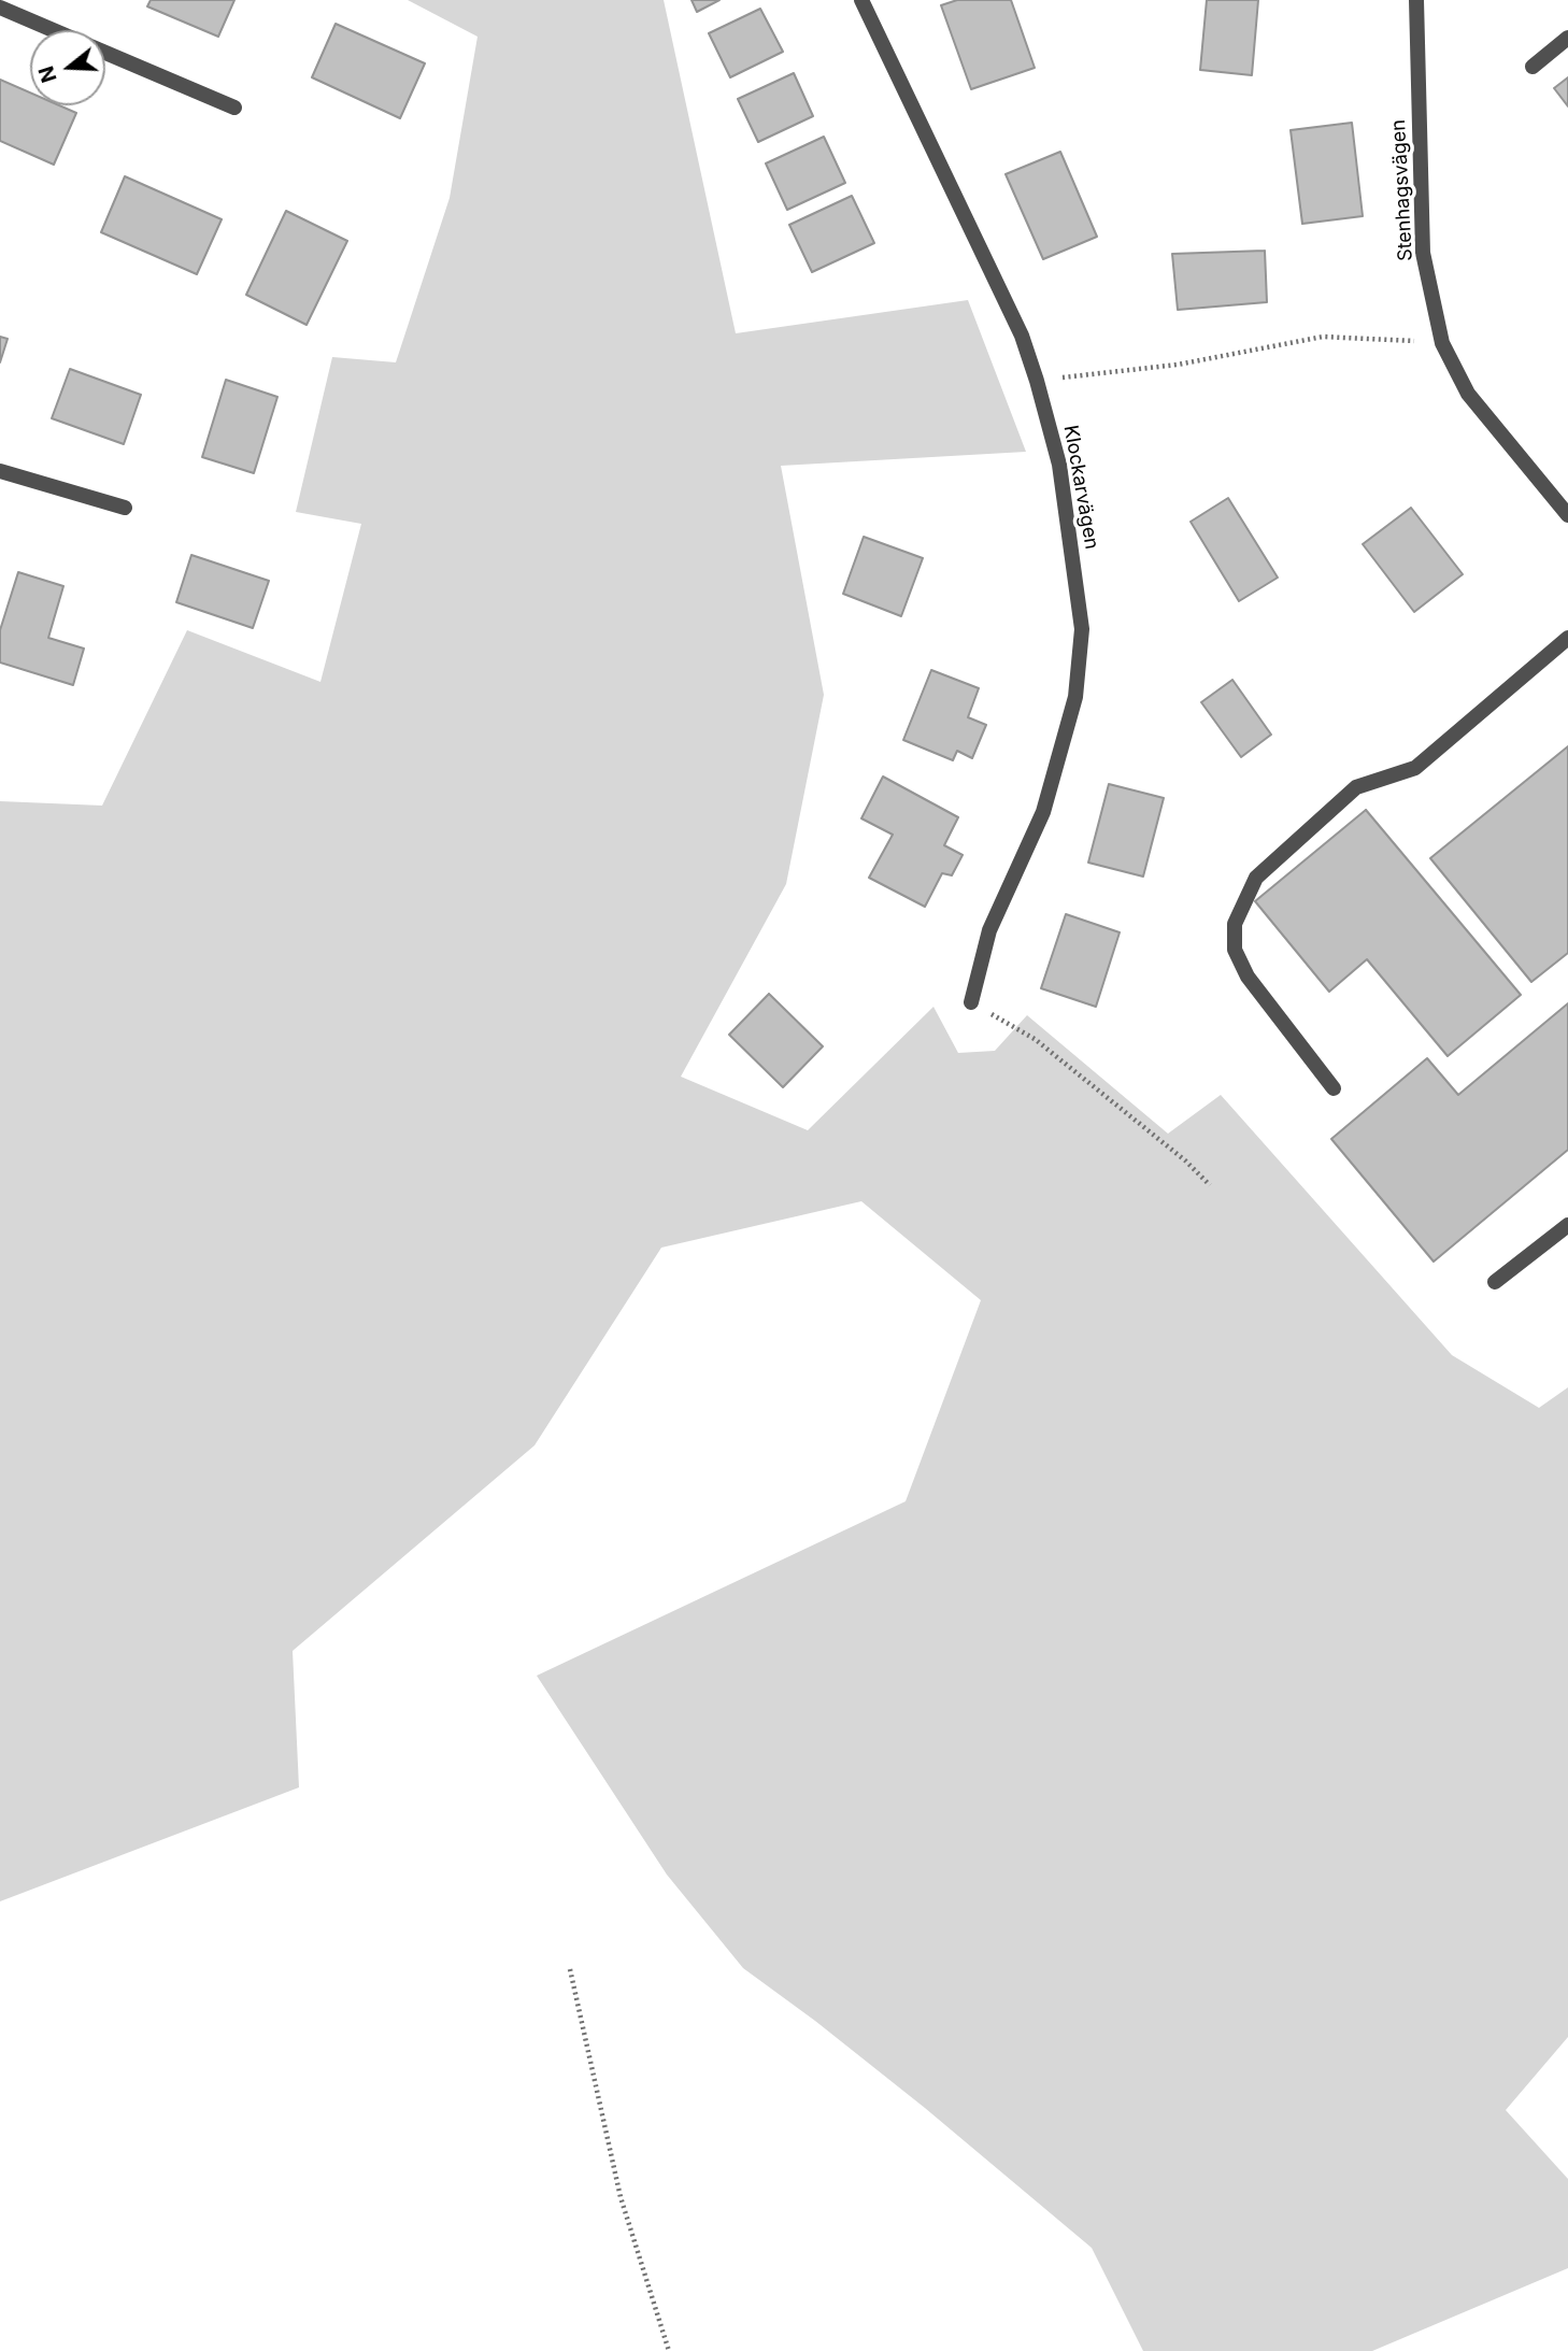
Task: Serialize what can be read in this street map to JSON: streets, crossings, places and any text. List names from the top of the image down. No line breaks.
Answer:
{"streets":{"street":["Stenhagsvägen","Klockarvägen"]},"north":"left"}
